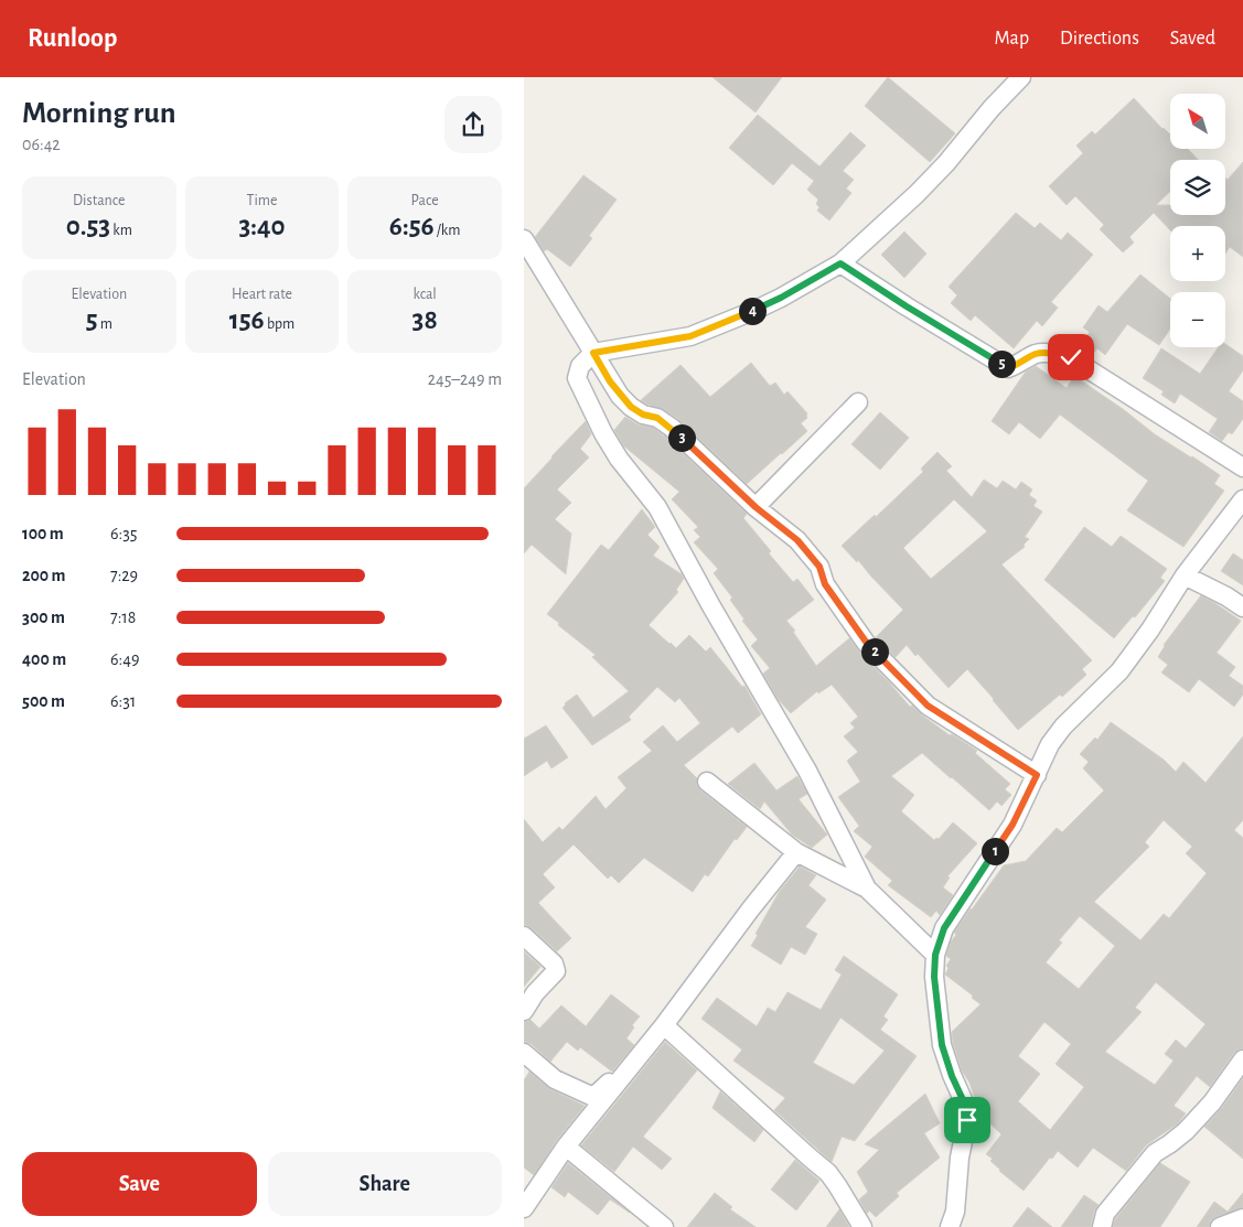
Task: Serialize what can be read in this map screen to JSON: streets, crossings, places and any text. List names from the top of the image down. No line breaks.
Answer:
{"north":"top left","page":{"header":"Runloop","nav":["Map","Directions","Saved"],"heading":["Morning run","06:42"],"map_buttons":["+","−"],"stats":[["Distance","0.53 km"],["Time","3:40"],["Pace","6:56 /km"],["Elevation","5 m"],["Heart rate","156 bpm"],["kcal","38"]],"pins":["4","5","3","2","1"],"chart":["Elevation","245–249 m"],"list":[{"name":"100 m","note":"6:35"},{"name":"200 m","note":"7:29"},{"name":"300 m","note":"7:18"},{"name":"400 m","note":"6:49"},{"name":"500 m","note":"6:31"}],"buttons":["Save","Share"]}}
